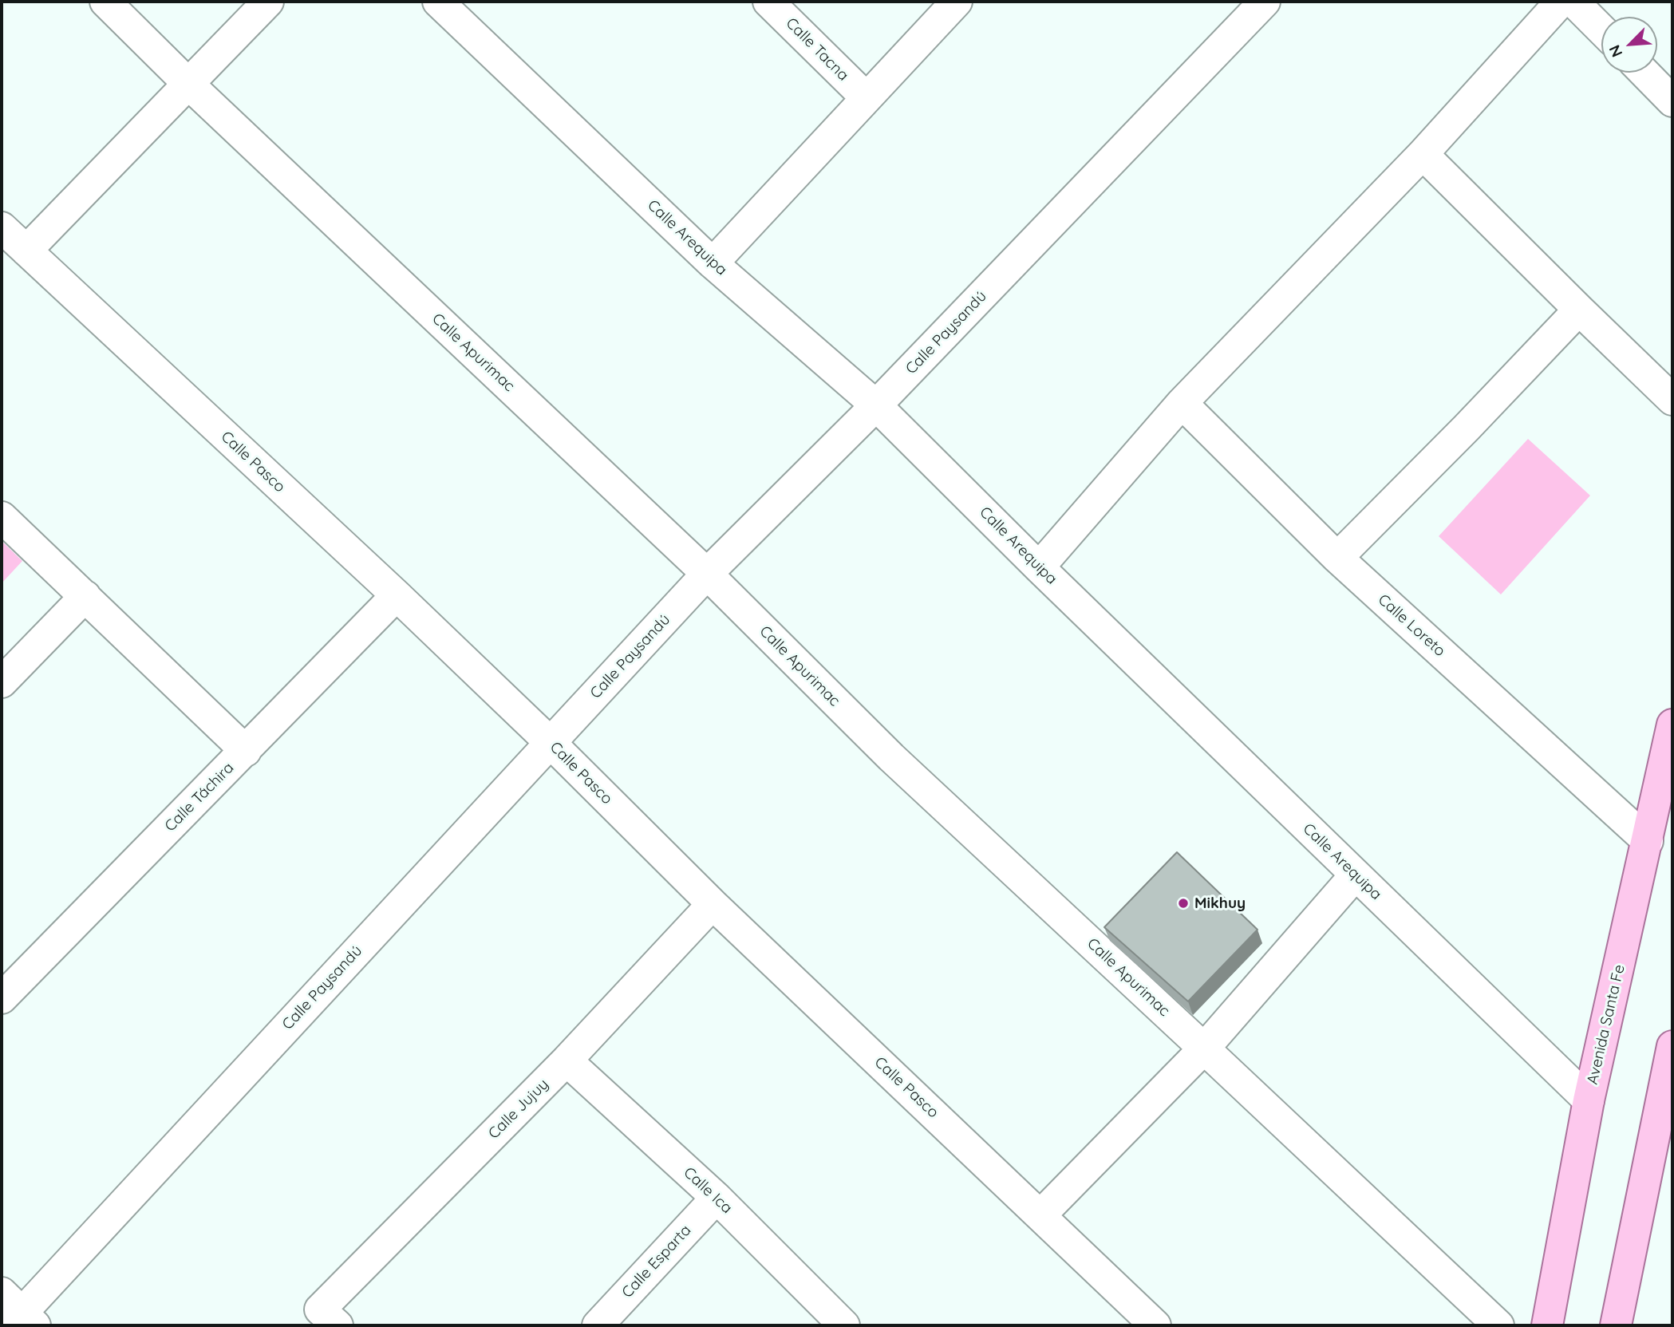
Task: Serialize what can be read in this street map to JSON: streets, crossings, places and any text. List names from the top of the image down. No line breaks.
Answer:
{"streets":{"main road":["Avenida Santa Fe"],"street":["Calle Tacna","Calle Arequipa","Calle Paysandú","Calle Apurimac","Calle Pasco","Calle Loreto","Calle Táchira","Calle Jujuy","Calle Ica","Calle Esparta"]},"crossings":[["Calle Arequipa","Calle Paysandú"],["Calle Arequipa","Avenida Santa Fe"],["Calle Paysandú","Calle Apurimac"],["Calle Paysandú","Calle Pasco"],["Calle Pasco","Calle Táchira"],["Calle Pasco","Calle Jujuy"],["Calle Loreto","Avenida Santa Fe"],["Calle Jujuy","Calle Ica"],["Calle Ica","Calle Esparta"]],"places":["Mikhuy"],"north":"bottom left"}
